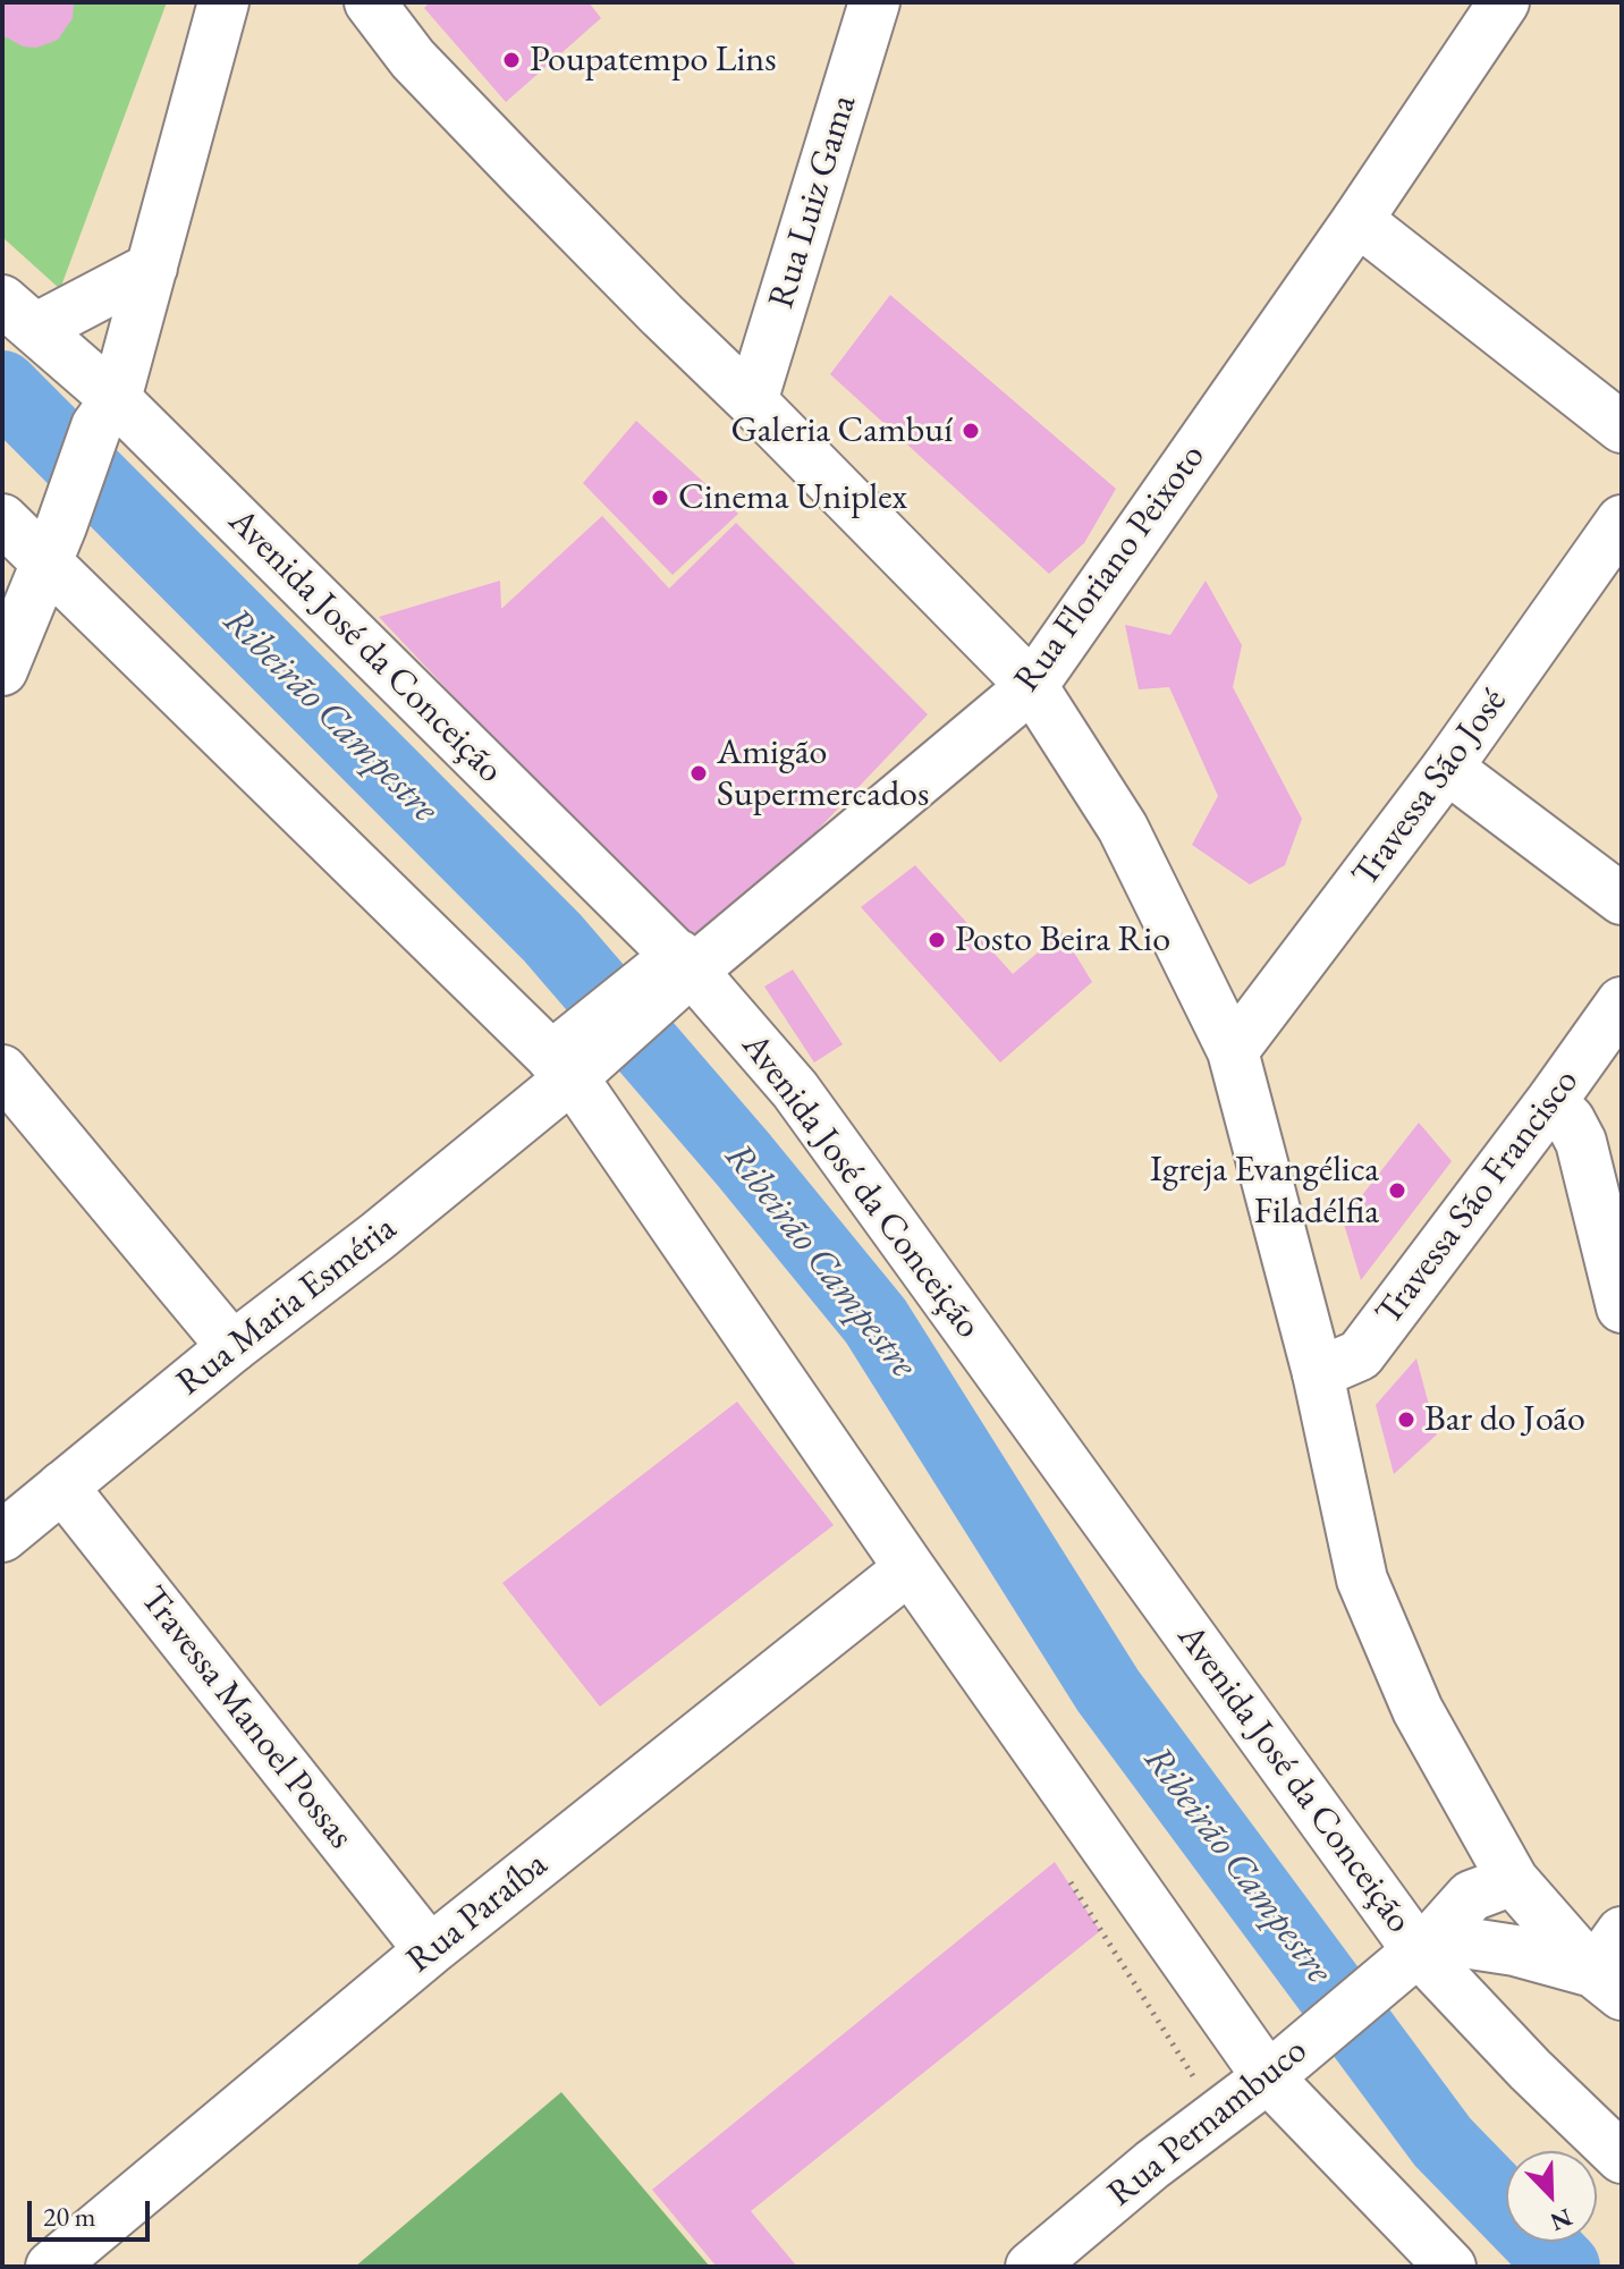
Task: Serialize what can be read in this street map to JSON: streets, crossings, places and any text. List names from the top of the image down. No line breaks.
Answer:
{"streets":{"street":["Rua Luiz Gama","Rua Floriano Peixoto","Avenida José da Conceição","Travessa São José","Travessa São Francisco","Rua Maria Esméria","Travessa Manoel Possas","Rua Paraíba","Rua Pernambuco"]},"crossings":[["Rua Floriano Peixoto","Avenida José da Conceição"],["Rua Floriano Peixoto","Rua Maria Esméria"],["Avenida José da Conceição","Rua Pernambuco"],["Rua Maria Esméria","Travessa Manoel Possas"],["Travessa Manoel Possas","Rua Paraíba"]],"water":["Ribeirão Campestre"],"places":["Poupatempo Lins","Galeria Cambuí","Cinema Uniplex","Amigão Supermercados","Posto Beira Rio","Igreja Evangélica Filadélfia","Bar do João"],"scale_bar":"20 m","north":"bottom right"}
